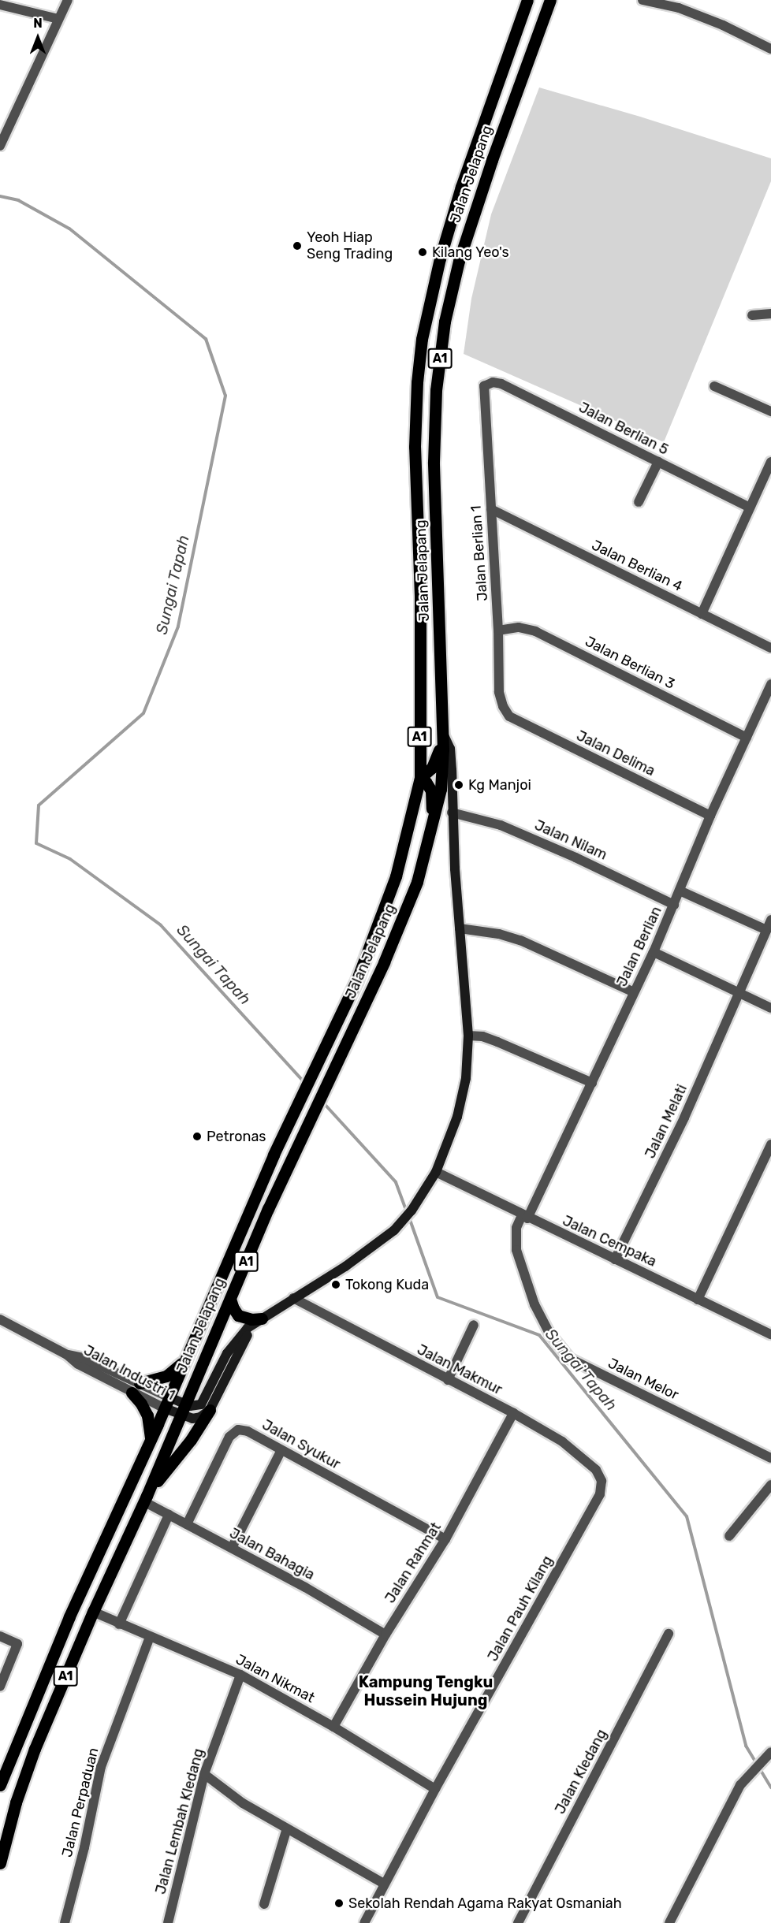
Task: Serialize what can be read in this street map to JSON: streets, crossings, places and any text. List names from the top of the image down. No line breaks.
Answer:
{"streets":{"main road":["Jalan Jelapang","A1"],"street":["Jalan Berlian 5","Jalan Berlian 1","Jalan Berlian 4","Jalan Berlian 3","Jalan Delima","Jalan Nilam","Jalan Berlian","Jalan Melati","Jalan Cempaka","Jalan Makmur","Jalan Industri 1","Jalan Melor","Jalan Syukur","Jalan Bahagia","Jalan Rahmat","Jalan Pauh Kilang","Jalan Nikmat","Jalan Kledang","Jalan Perpaduan","Jalan Lembah Kledang"]},"crossings":[["Jalan Jelapang","Jalan Industri 1"],["Jalan Jelapang","Jalan Bahagia"],["Jalan Jelapang","Jalan Nikmat"],["Jalan Berlian 5","Jalan Berlian 1"],["Jalan Berlian 1","Jalan Berlian 4"],["Jalan Berlian 1","Jalan Berlian 3"],["Jalan Berlian 1","Jalan Delima"],["Jalan Berlian 3","Jalan Berlian"],["Jalan Delima","Jalan Berlian"],["Jalan Nilam","Jalan Berlian"],["Jalan Berlian","Jalan Cempaka"],["Jalan Berlian","Jalan Melor"],["Jalan Melati","Jalan Cempaka"],["Jalan Cempaka","Jalan Melor"],["Jalan Makmur","Jalan Rahmat"],["Jalan Makmur","Jalan Pauh Kilang"],["Jalan Syukur","Jalan Bahagia"],["Jalan Syukur","Jalan Rahmat"],["Jalan Bahagia","Jalan Rahmat"],["Jalan Rahmat","Jalan Nikmat"],["Jalan Pauh Kilang","Jalan Nikmat"],["Jalan Nikmat","Jalan Perpaduan"],["Jalan Nikmat","Jalan Lembah Kledang"]],"districts":["Kampung Tengku Hussein Hujung"],"water":["Sungai Tapah"],"places":["Yeoh Hiap Seng Trading","Kilang Yeo's","Kg Manjoi","Petronas","Tokong Kuda","Sekolah Rendah Agama Rakyat Osmaniah"],"north":"top"}
